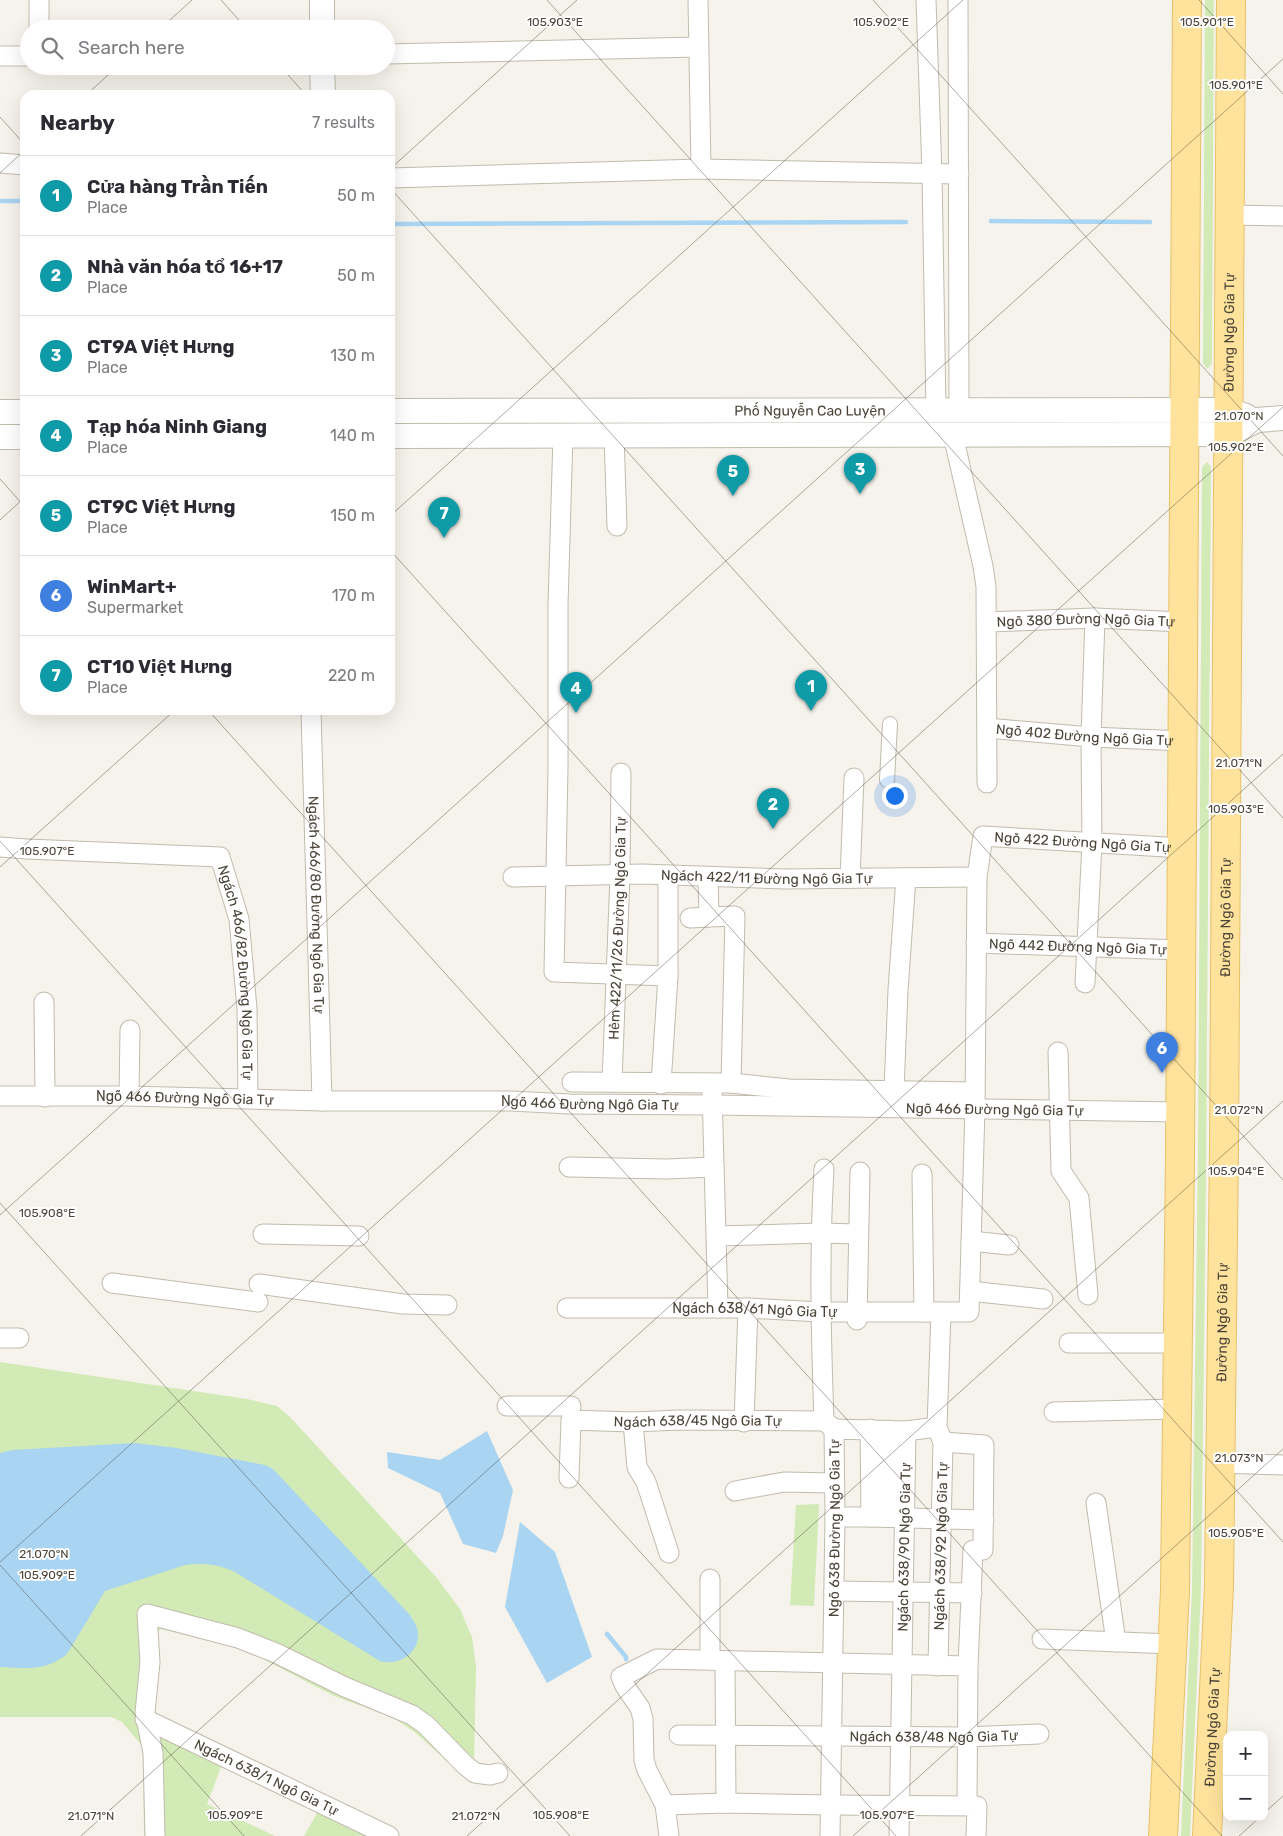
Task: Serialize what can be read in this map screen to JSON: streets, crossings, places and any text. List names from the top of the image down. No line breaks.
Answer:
{"streets":{"main road":["Đường Ngô Gia Tự"],"street":["Phố Nguyễn Cao Luyện","Ngõ 380 Đường Ngô Gia Tự","Ngõ 402 Đường Ngô Gia Tự","Ngõ 422 Đường Ngô Gia Tự","Ngách 422/11 Đường Ngô Gia Tự","Ngách 466/80 Đường Ngô Gia Tự","Hẻm 422/11/26 Đường Ngô Gia Tự","Ngõ 442 Đường Ngô Gia Tự","Ngách 466/82 Đường Ngô Gia Tự","Ngõ 466 Đường Ngô Gia Tự","Ngách 638/61 Ngô Gia Tự","Ngách 638/45 Ngô Gia Tự","Ngõ 638 Đường Ngô Gia Tự","Ngách 638/92 Ngô Gia Tự","Ngách 638/90 Ngô Gia Tự","Ngách 638/48 Ngô Gia Tự","Ngách 638/1 Ngô Gia Tự"]},"crossings":[["Đường Ngô Gia Tự","Phố Nguyễn Cao Luyện"],["Ngõ 422 Đường Ngô Gia Tự","Ngõ 442 Đường Ngô Gia Tự"],["Ngách 422/11 Đường Ngô Gia Tự","Hẻm 422/11/26 Đường Ngô Gia Tự"],["Ngách 422/11 Đường Ngô Gia Tự","Ngõ 442 Đường Ngô Gia Tự"],["Ngách 466/80 Đường Ngô Gia Tự","Ngõ 466 Đường Ngô Gia Tự"],["Ngõ 442 Đường Ngô Gia Tự","Ngõ 466 Đường Ngô Gia Tự"],["Ngách 466/82 Đường Ngô Gia Tự","Ngõ 466 Đường Ngô Gia Tự"],["Ngách 638/45 Ngô Gia Tự","Ngõ 638 Đường Ngô Gia Tự"],["Ngõ 638 Đường Ngô Gia Tự","Ngách 638/92 Ngô Gia Tự"],["Ngõ 638 Đường Ngô Gia Tự","Ngách 638/90 Ngô Gia Tự"],["Ngõ 638 Đường Ngô Gia Tự","Ngách 638/48 Ngô Gia Tự"],["Ngách 638/90 Ngô Gia Tự","Ngách 638/48 Ngô Gia Tự"]],"page":{"search":"Search here","heading":["Nearby","7 results"],"list":[{"mark":"1","name":"Cửa hàng Trần Tiến","note":"Place","value":"50 m"},{"mark":"2","name":"Nhà văn hóa tổ 16+17","note":"Place","value":"50 m"},{"mark":"3","name":"CT9A Việt Hưng","note":"Place","value":"130 m"},{"mark":"4","name":"Tạp hóa Ninh Giang","note":"Place","value":"140 m"},{"mark":"5","name":"CT9C Việt Hưng","note":"Place","value":"150 m"},{"mark":"6","name":"WinMart+","note":"Supermarket","value":"170 m"},{"mark":"7","name":"CT10 Việt Hưng","note":"Place","value":"220 m"}],"pins":["3","5","7","1","4","2","6"],"map_buttons":["+","−"]},"coordinates":["105.903°E","105.902°E","105.901°E","21.070°N","21.071°N","105.907°E","21.072°N","105.904°E","105.908°E","21.073°N","105.905°E","105.909°E"]}
